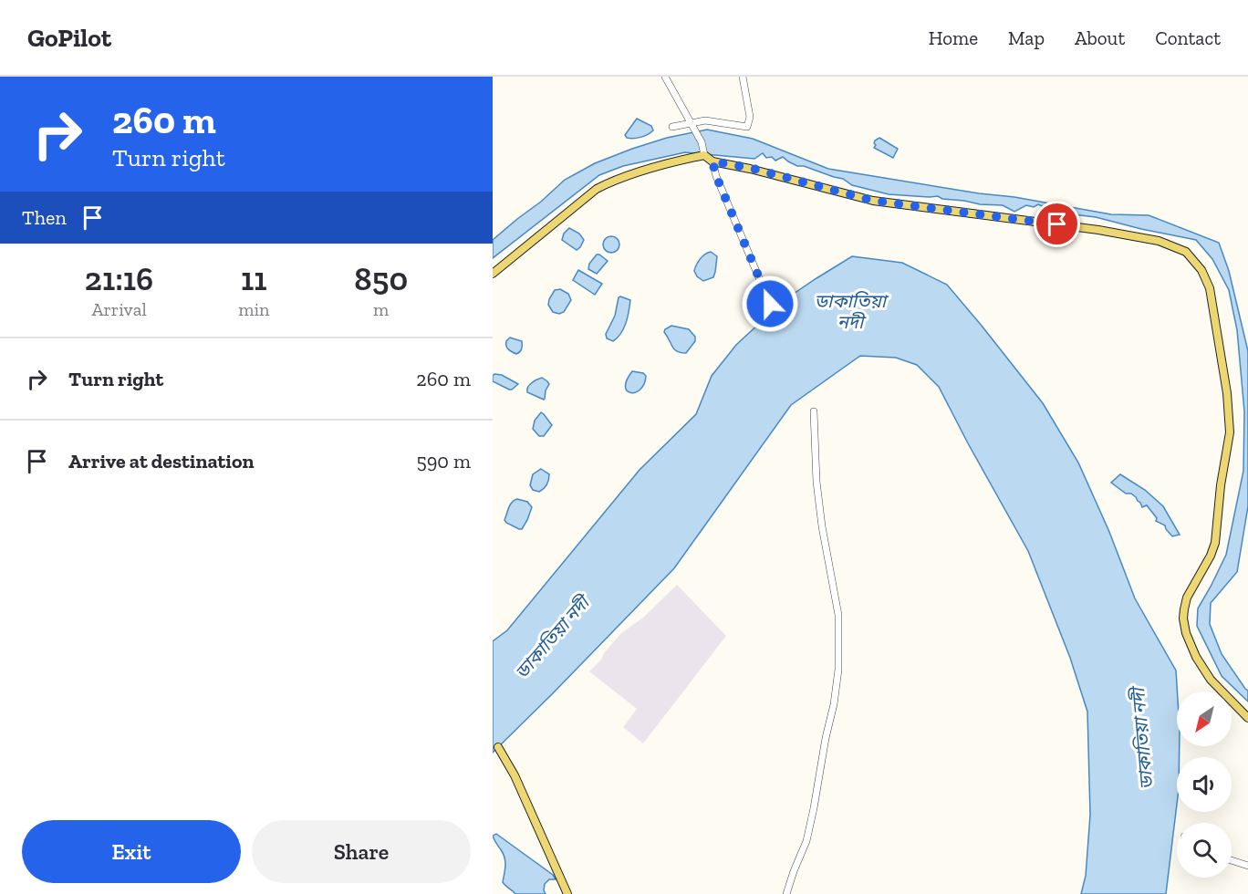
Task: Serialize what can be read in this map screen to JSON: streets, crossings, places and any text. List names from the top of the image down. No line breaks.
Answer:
{"water":["ডাকাতিয়া নদী"],"north":"bottom left","page":{"header":"GoPilot","nav":["Home","Map","About","Contact"],"turn":["260 m","Turn right"],"then":"Then","eta":["21:16","Arrival","11","min","850","m"],"list":[{"name":"Turn right","value":"260 m"},{"name":"Arrive at destination","value":"590 m"}],"buttons":["Exit","Share"]}}
